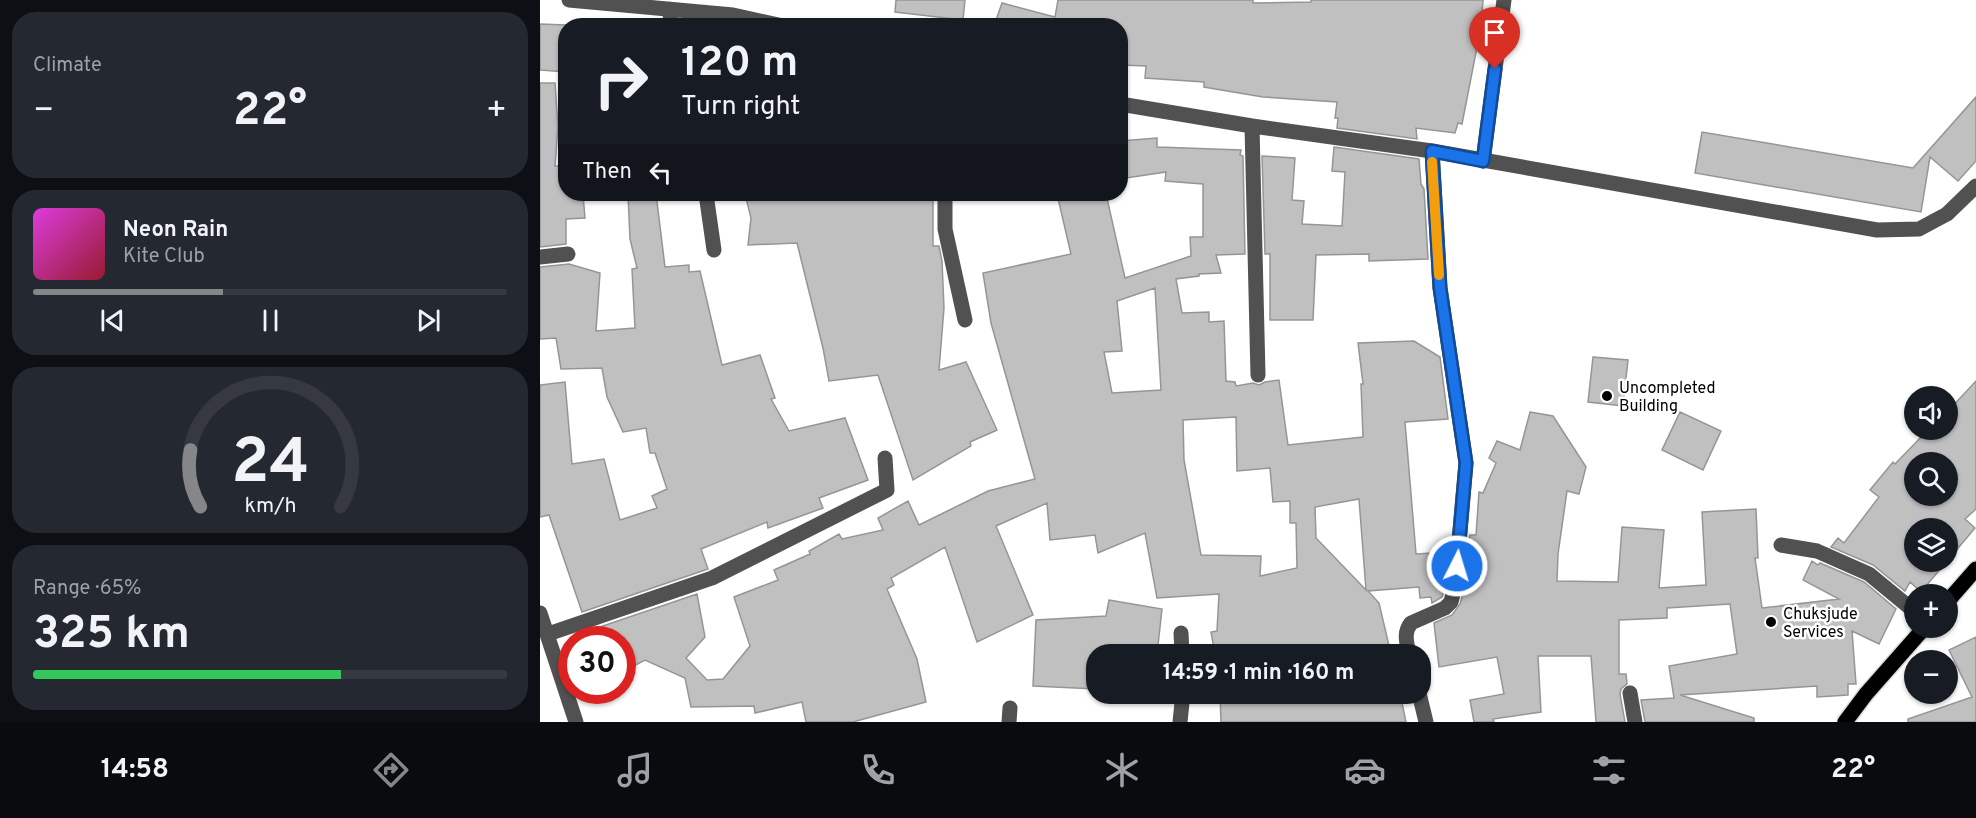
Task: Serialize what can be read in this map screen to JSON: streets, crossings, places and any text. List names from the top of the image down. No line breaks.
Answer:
{"places":["Uncompleted Building","Chuksjude Services"],"page":{"tile":["Climate",["Range · 65%","325 km"]],"turn":["120 m","Turn right"],"heat":["−","22°","+"],"then":"Then","song":["Neon Rain","Kite Club"],"map_buttons":["+","−"],"limit":"30","trip":"14:59 · 1 min · 160 m","tabs":["14:58","22°"],"gauge":["24","km/h"]}}
